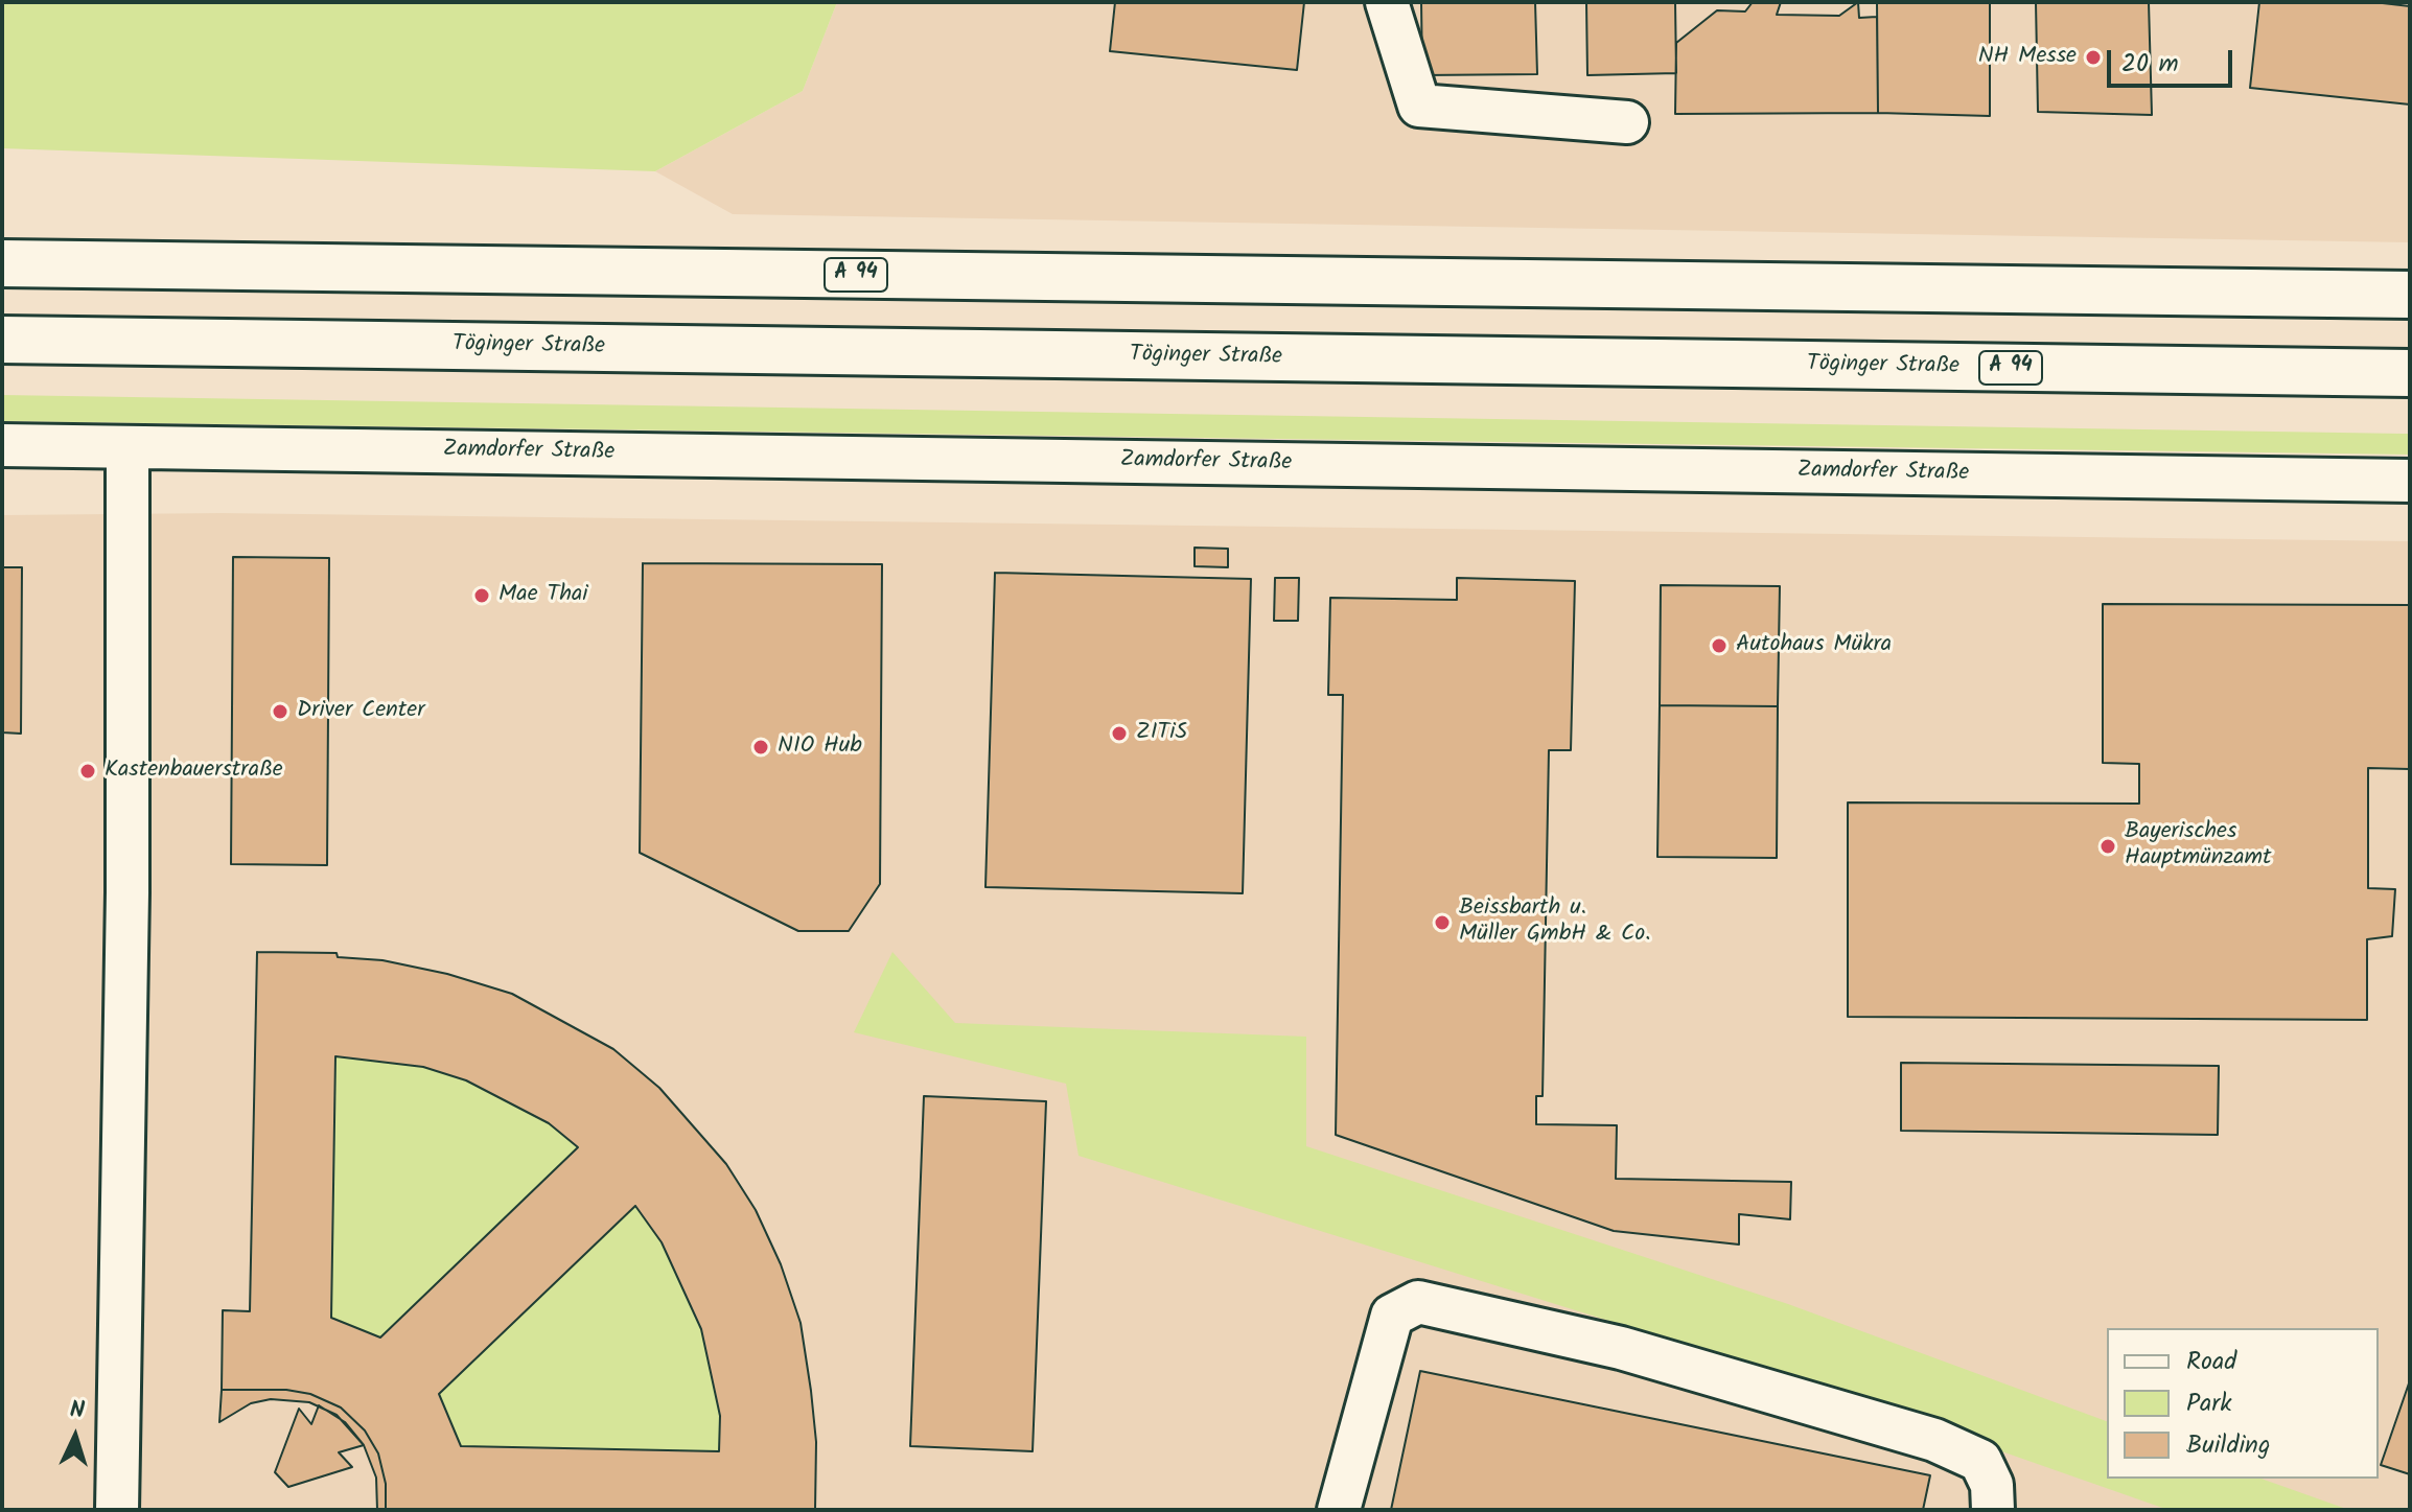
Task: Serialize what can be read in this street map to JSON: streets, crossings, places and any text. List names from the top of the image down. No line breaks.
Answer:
{"streets":{"highway":["A 94","Töginger Straße"],"street":["Zamdorfer Straße"]},"places":["NH Messe","Mae Thai","Autohaus Mükra","Driver Center","ZITiS","NIO Hub","Kastenbauerstraße","Bayerisches Hauptmünzamt","Beissbarth u. Müller GmbH & Co."],"legend":["Road","Park","Building"],"scale_bar":"20 m","north":"top"}
